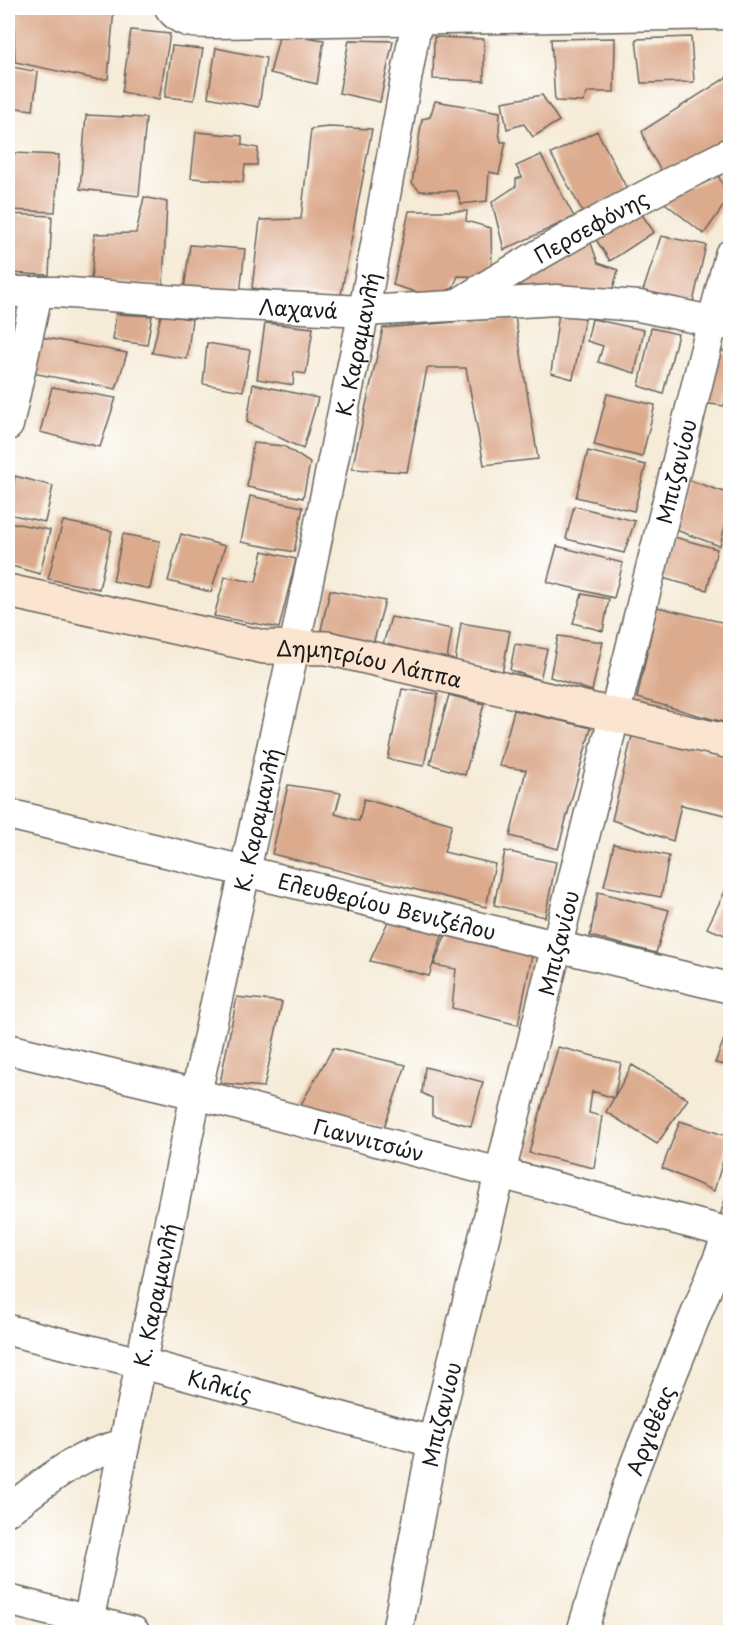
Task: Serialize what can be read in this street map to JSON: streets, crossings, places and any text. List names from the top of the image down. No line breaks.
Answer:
{"streets":{"street":["Περσεφόνης","Λαχανά","Κ. Καραμανλή","Μπιζανίου","Δημητρίου Λάππα","Ελευθερίου Βενιζέλου","Γιαννιτσών","Κιλκίς","Αργιθέας"]},"crossings":[["Περσεφόνης","Λαχανά"],["Λαχανά","Κ. Καραμανλή"],["Λαχανά","Μπιζανίου"],["Κ. Καραμανλή","Δημητρίου Λάππα"],["Κ. Καραμανλή","Ελευθερίου Βενιζέλου"],["Κ. Καραμανλή","Γιαννιτσών"],["Κ. Καραμανλή","Κιλκίς"],["Μπιζανίου","Δημητρίου Λάππα"],["Μπιζανίου","Ελευθερίου Βενιζέλου"],["Μπιζανίου","Γιαννιτσών"],["Μπιζανίου","Κιλκίς"],["Γιαννιτσών","Αργιθέας"]]}
